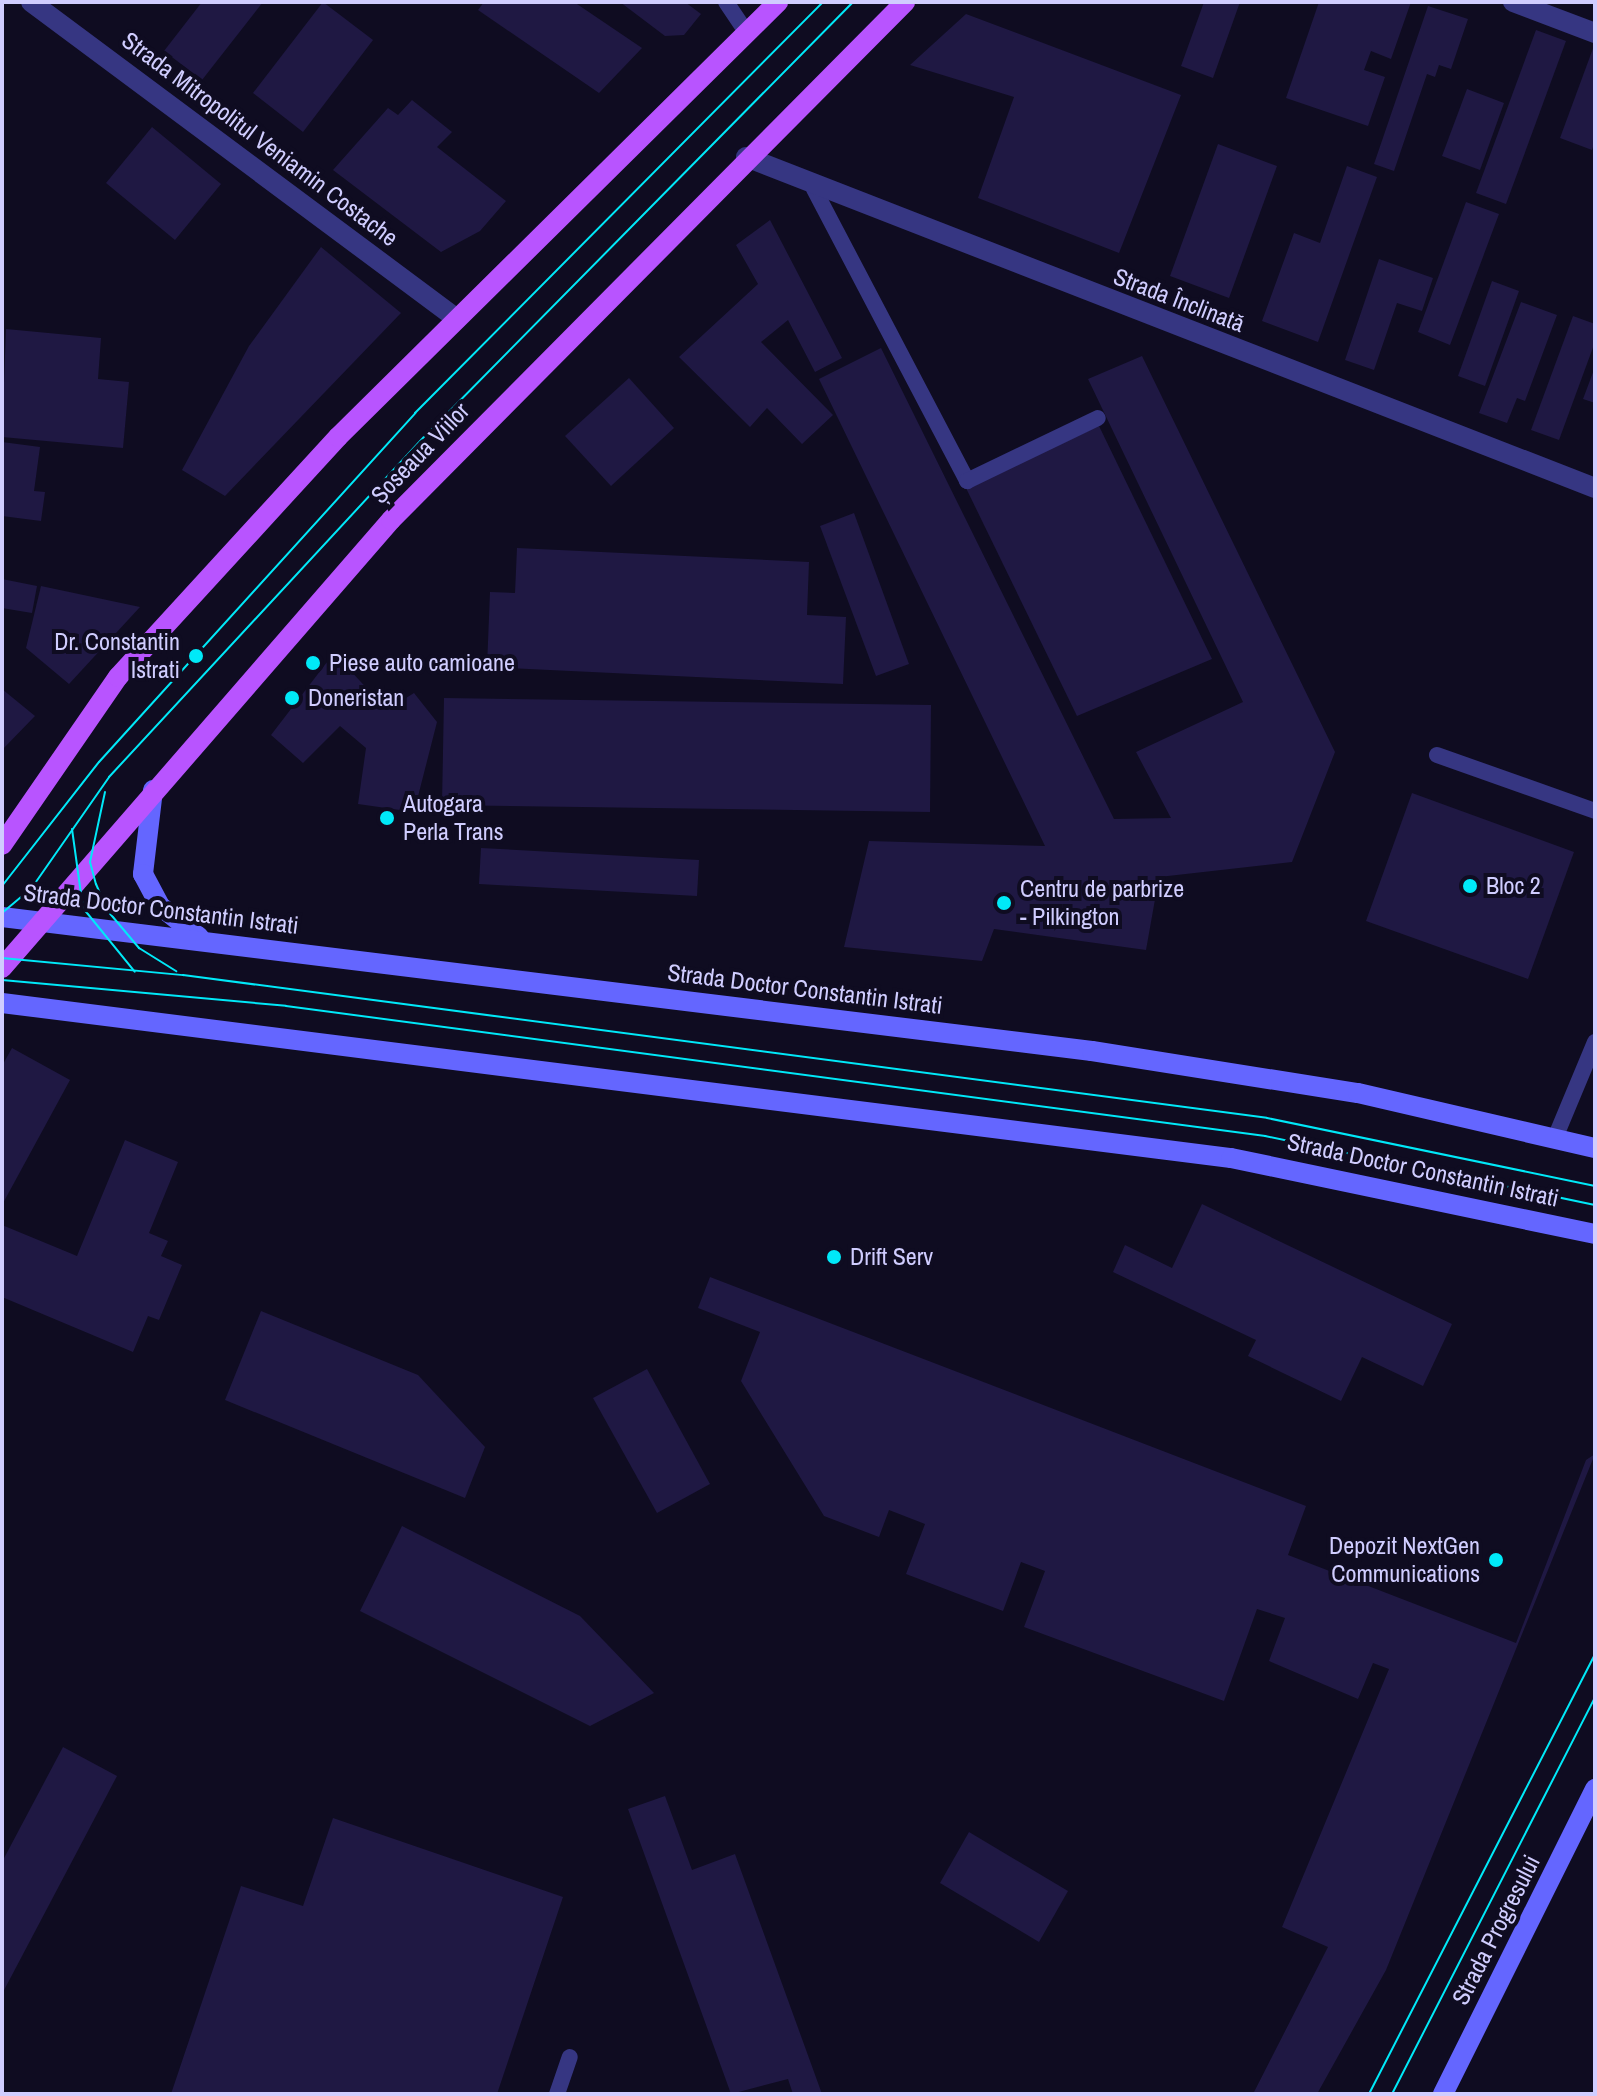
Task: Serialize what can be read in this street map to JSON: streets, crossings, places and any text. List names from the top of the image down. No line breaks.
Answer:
{"streets":{"main road":["Șoseaua Viilor","Strada Doctor Constantin Istrati","Strada Progresului"],"street":["Strada Mitropolitul Veniamin Costache","Strada Înclinată"]},"crossings":[["Strada Înclinată","Șoseaua Viilor"],["Șoseaua Viilor","Strada Doctor Constantin Istrati"]],"places":["Dr. Constantin Istrati","Piese auto camioane","Doneristan","Autogara Perla Trans","Bloc 2","Centru de parbrize - Pilkington","Drift Serv","Depozit NextGen Communications"]}
